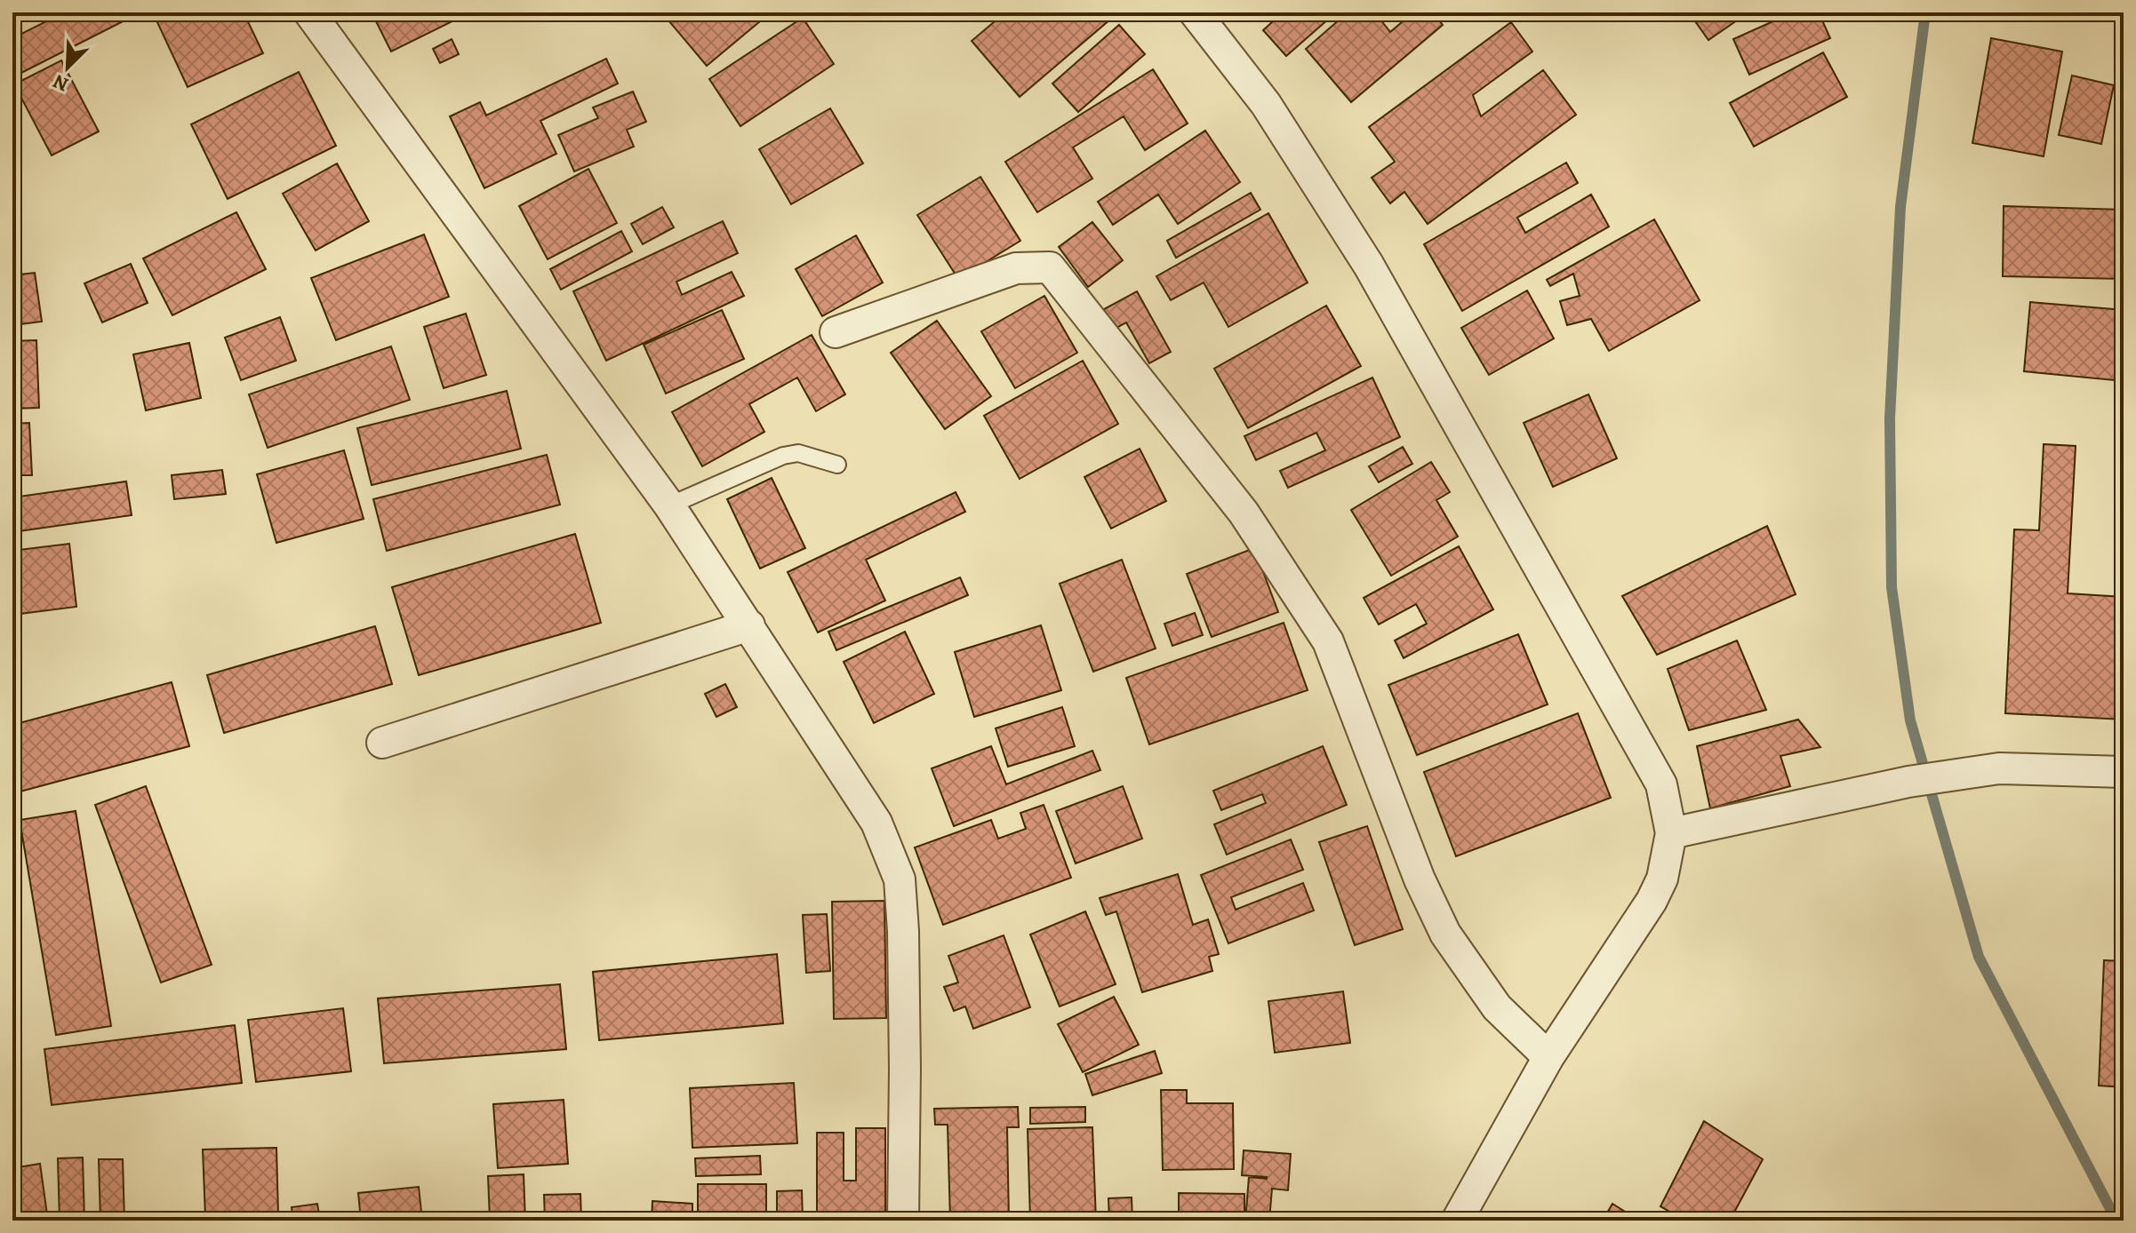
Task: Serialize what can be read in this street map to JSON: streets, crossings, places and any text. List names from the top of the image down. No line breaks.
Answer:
{"north":"bottom left"}
